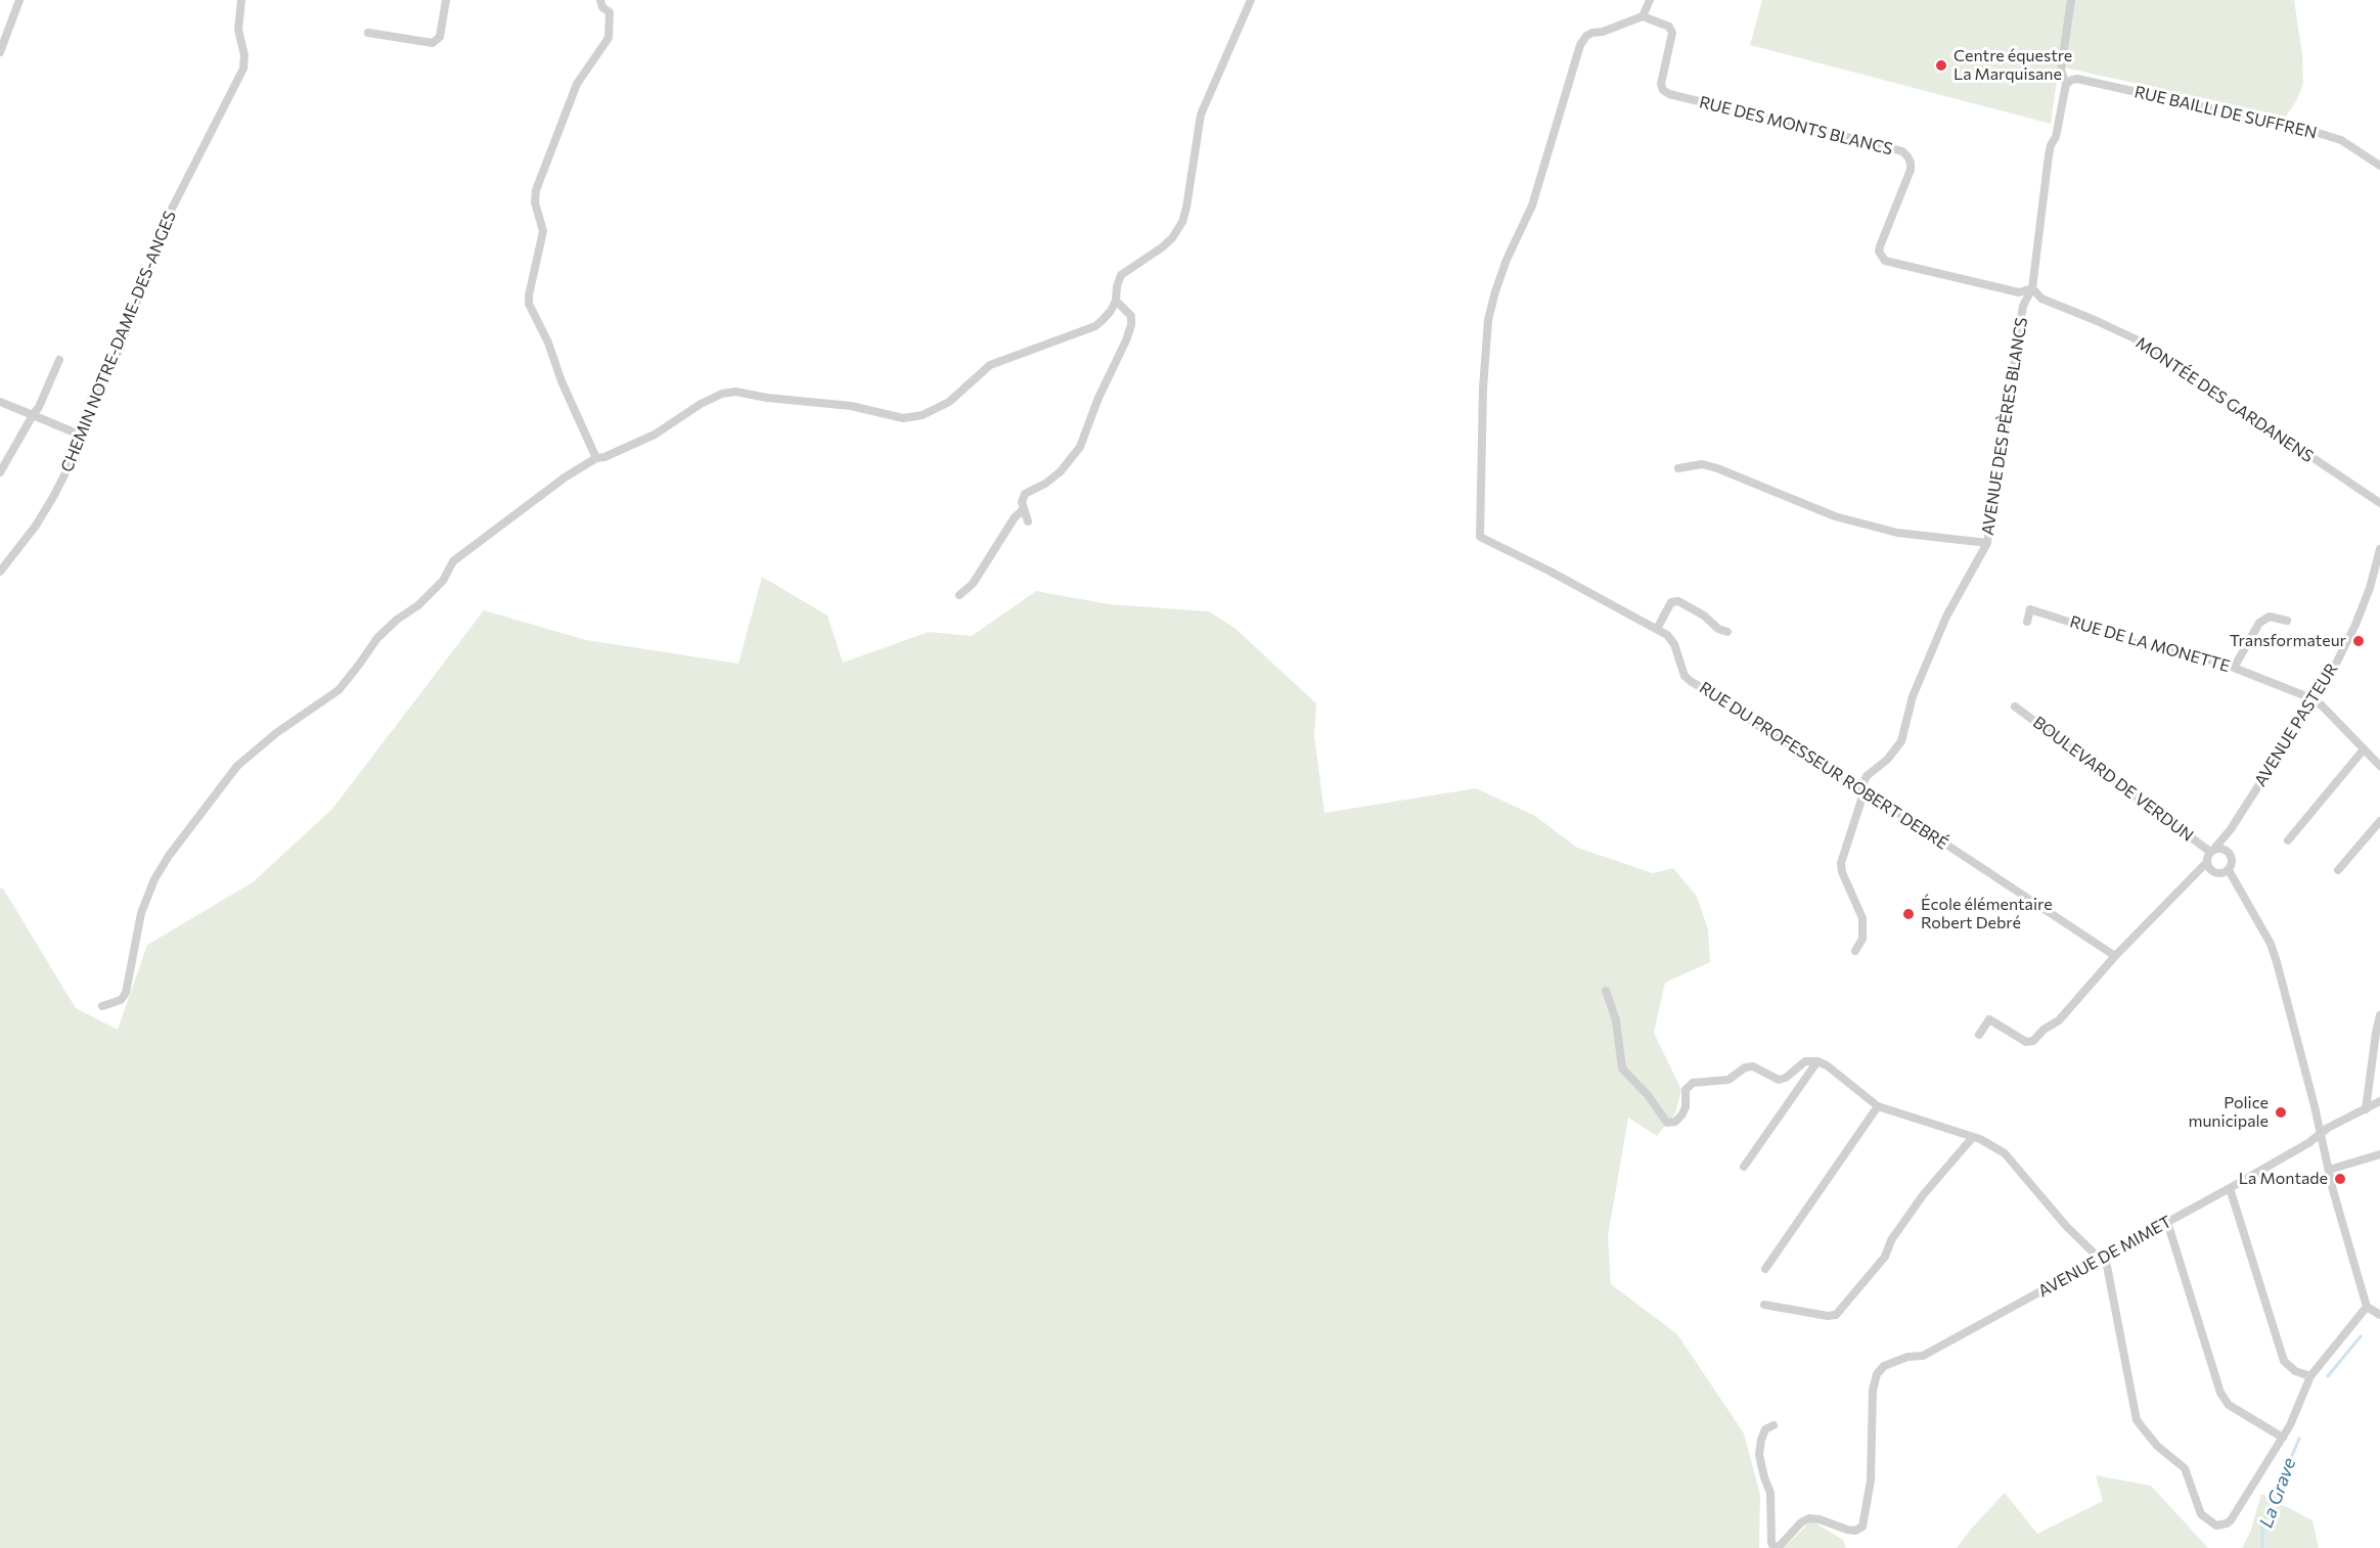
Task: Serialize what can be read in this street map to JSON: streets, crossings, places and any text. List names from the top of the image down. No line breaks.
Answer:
{"streets":{"street":["RUE BAILLI DE SUFFREN","RUE DES MONTS BLANCS","CHEMIN NOTRE-DAME-DES-ANGES","MONTÉE DES GARDANENS","AVENUE DES PÈRES BLANCS","RUE DE LA MONETTE","AVENUE PASTEUR","RUE DU PROFESSEUR ROBERT DEBRÉ","BOULEVARD DE VERDUN","AVENUE DE MIMET"]},"crossings":[["RUE BAILLI DE SUFFREN","AVENUE DES PÈRES BLANCS"],["RUE DES MONTS BLANCS","MONTÉE DES GARDANENS"],["RUE DES MONTS BLANCS","AVENUE DES PÈRES BLANCS"],["RUE DES MONTS BLANCS","RUE DU PROFESSEUR ROBERT DEBRÉ"],["MONTÉE DES GARDANENS","AVENUE DES PÈRES BLANCS"],["AVENUE DES PÈRES BLANCS","RUE DU PROFESSEUR ROBERT DEBRÉ"],["RUE DE LA MONETTE","AVENUE PASTEUR"],["AVENUE PASTEUR","BOULEVARD DE VERDUN"]],"water":["La Grave"],"places":["Centre équestre La Marquisane","Transformateur","École élémentaire Robert Debré","Police municipale","La Montade"]}
